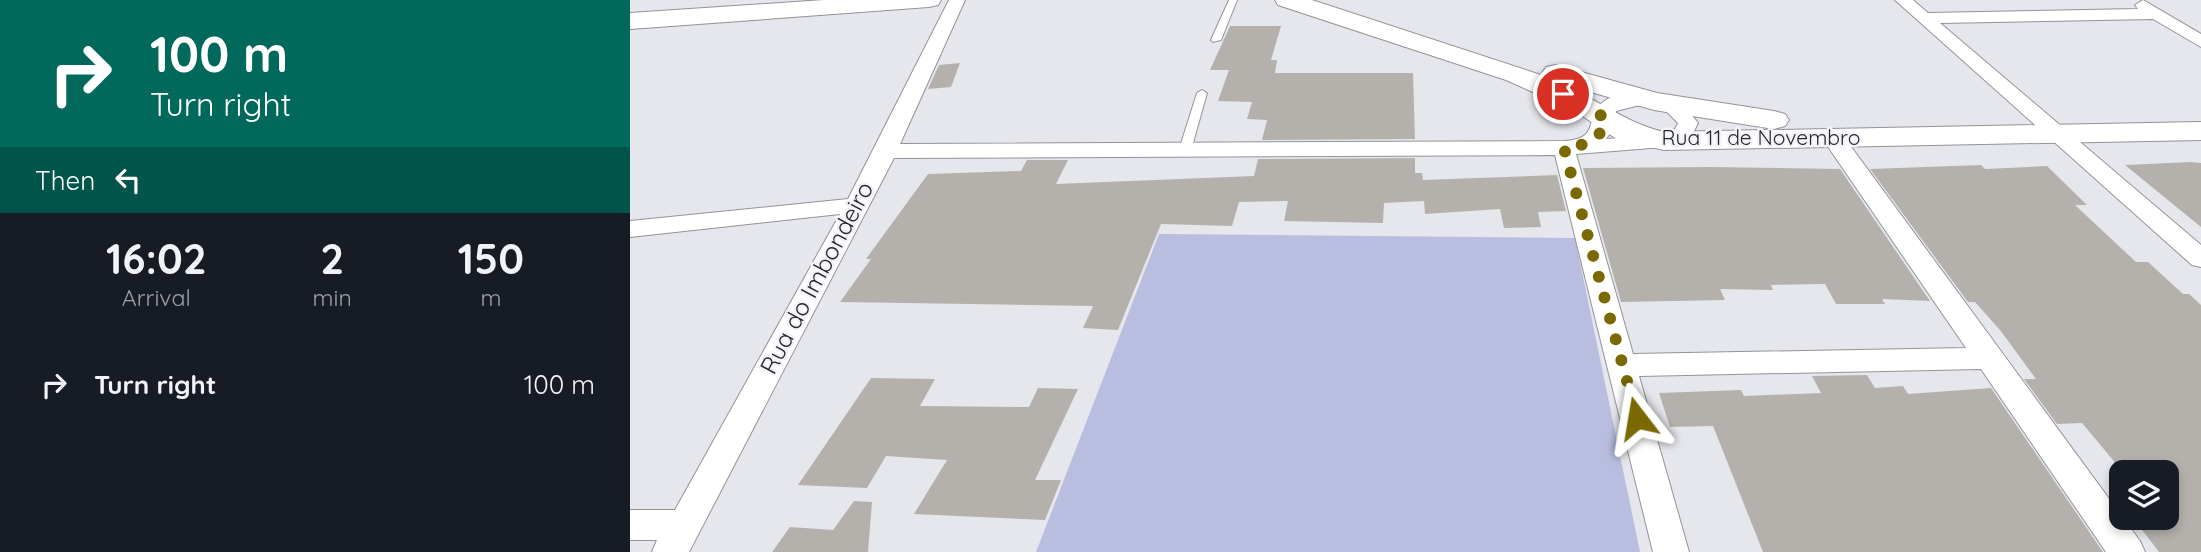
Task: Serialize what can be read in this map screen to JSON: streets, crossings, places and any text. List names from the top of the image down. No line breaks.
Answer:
{"streets":{"main road":["Rua 11 de Novembro"],"street":["Rua do Imbondeiro"]},"page":{"turn":["100 m","Turn right"],"then":"Then","eta":["16:02","Arrival","2","min","150","m"],"list":[{"name":"Turn right","value":"100 m"}]}}
